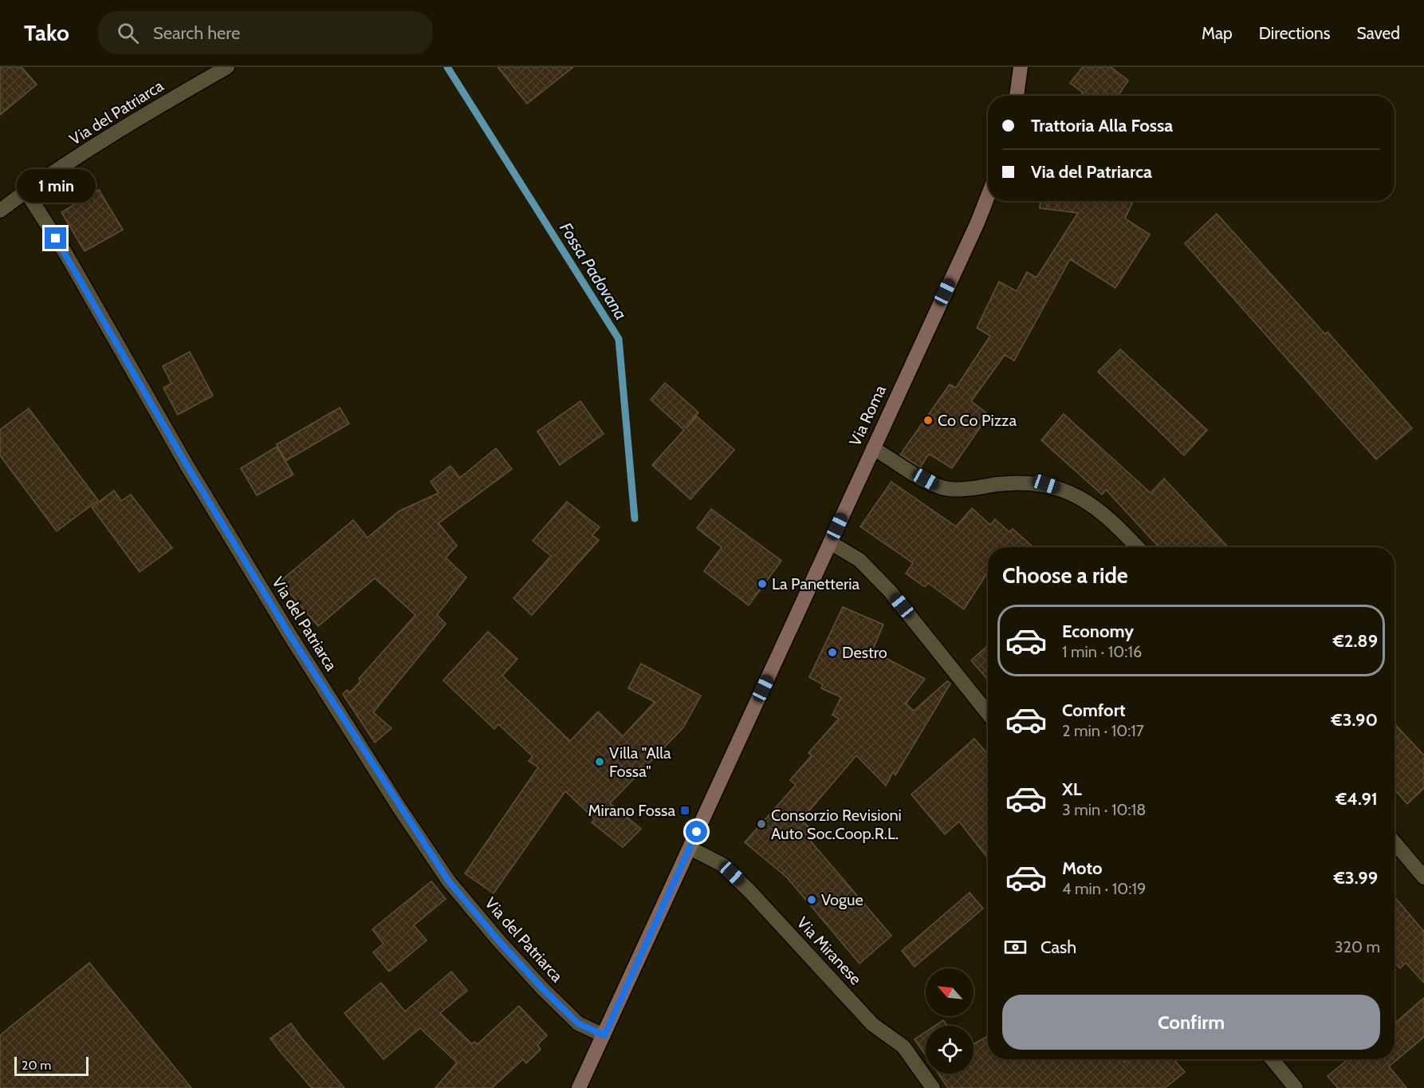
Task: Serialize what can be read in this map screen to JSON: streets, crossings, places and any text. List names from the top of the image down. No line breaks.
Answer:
{"streets":{"main road":["Via Roma"],"street":["Via del Patriarca","Via Miranese"]},"crossings":[["Via Roma","Via Miranese"]],"water":["Fossa Padovana"],"places":{"other":["Co Co Pizza","La Panetteria","Destro","Villa \"Alla Fossa\"","Consorzio Revisioni Auto Soc.Coop.R.L.","Vogue"],"transit":["Mirano Fossa"]},"scale_bar":"20 m","north":"top left","page":{"header":"Tako","search":"Search here","nav":["Map","Directions","Saved"],"banner":["Trattoria Alla Fossa","Via del Patriarca"],"bubble":"1 min","heading":"Choose a ride","list":[{"name":"Economy","note":"1 min · 10:16","value":"€2.89"},{"name":"Comfort","note":"2 min · 10:17","value":"€3.90"},{"name":"XL","note":"3 min · 10:18","value":"€4.91"},{"name":"Moto","note":"4 min · 10:19","value":"€3.99"}],"pay":["Cash","320 m"],"buttons":"Confirm","scale":"20 m"}}
